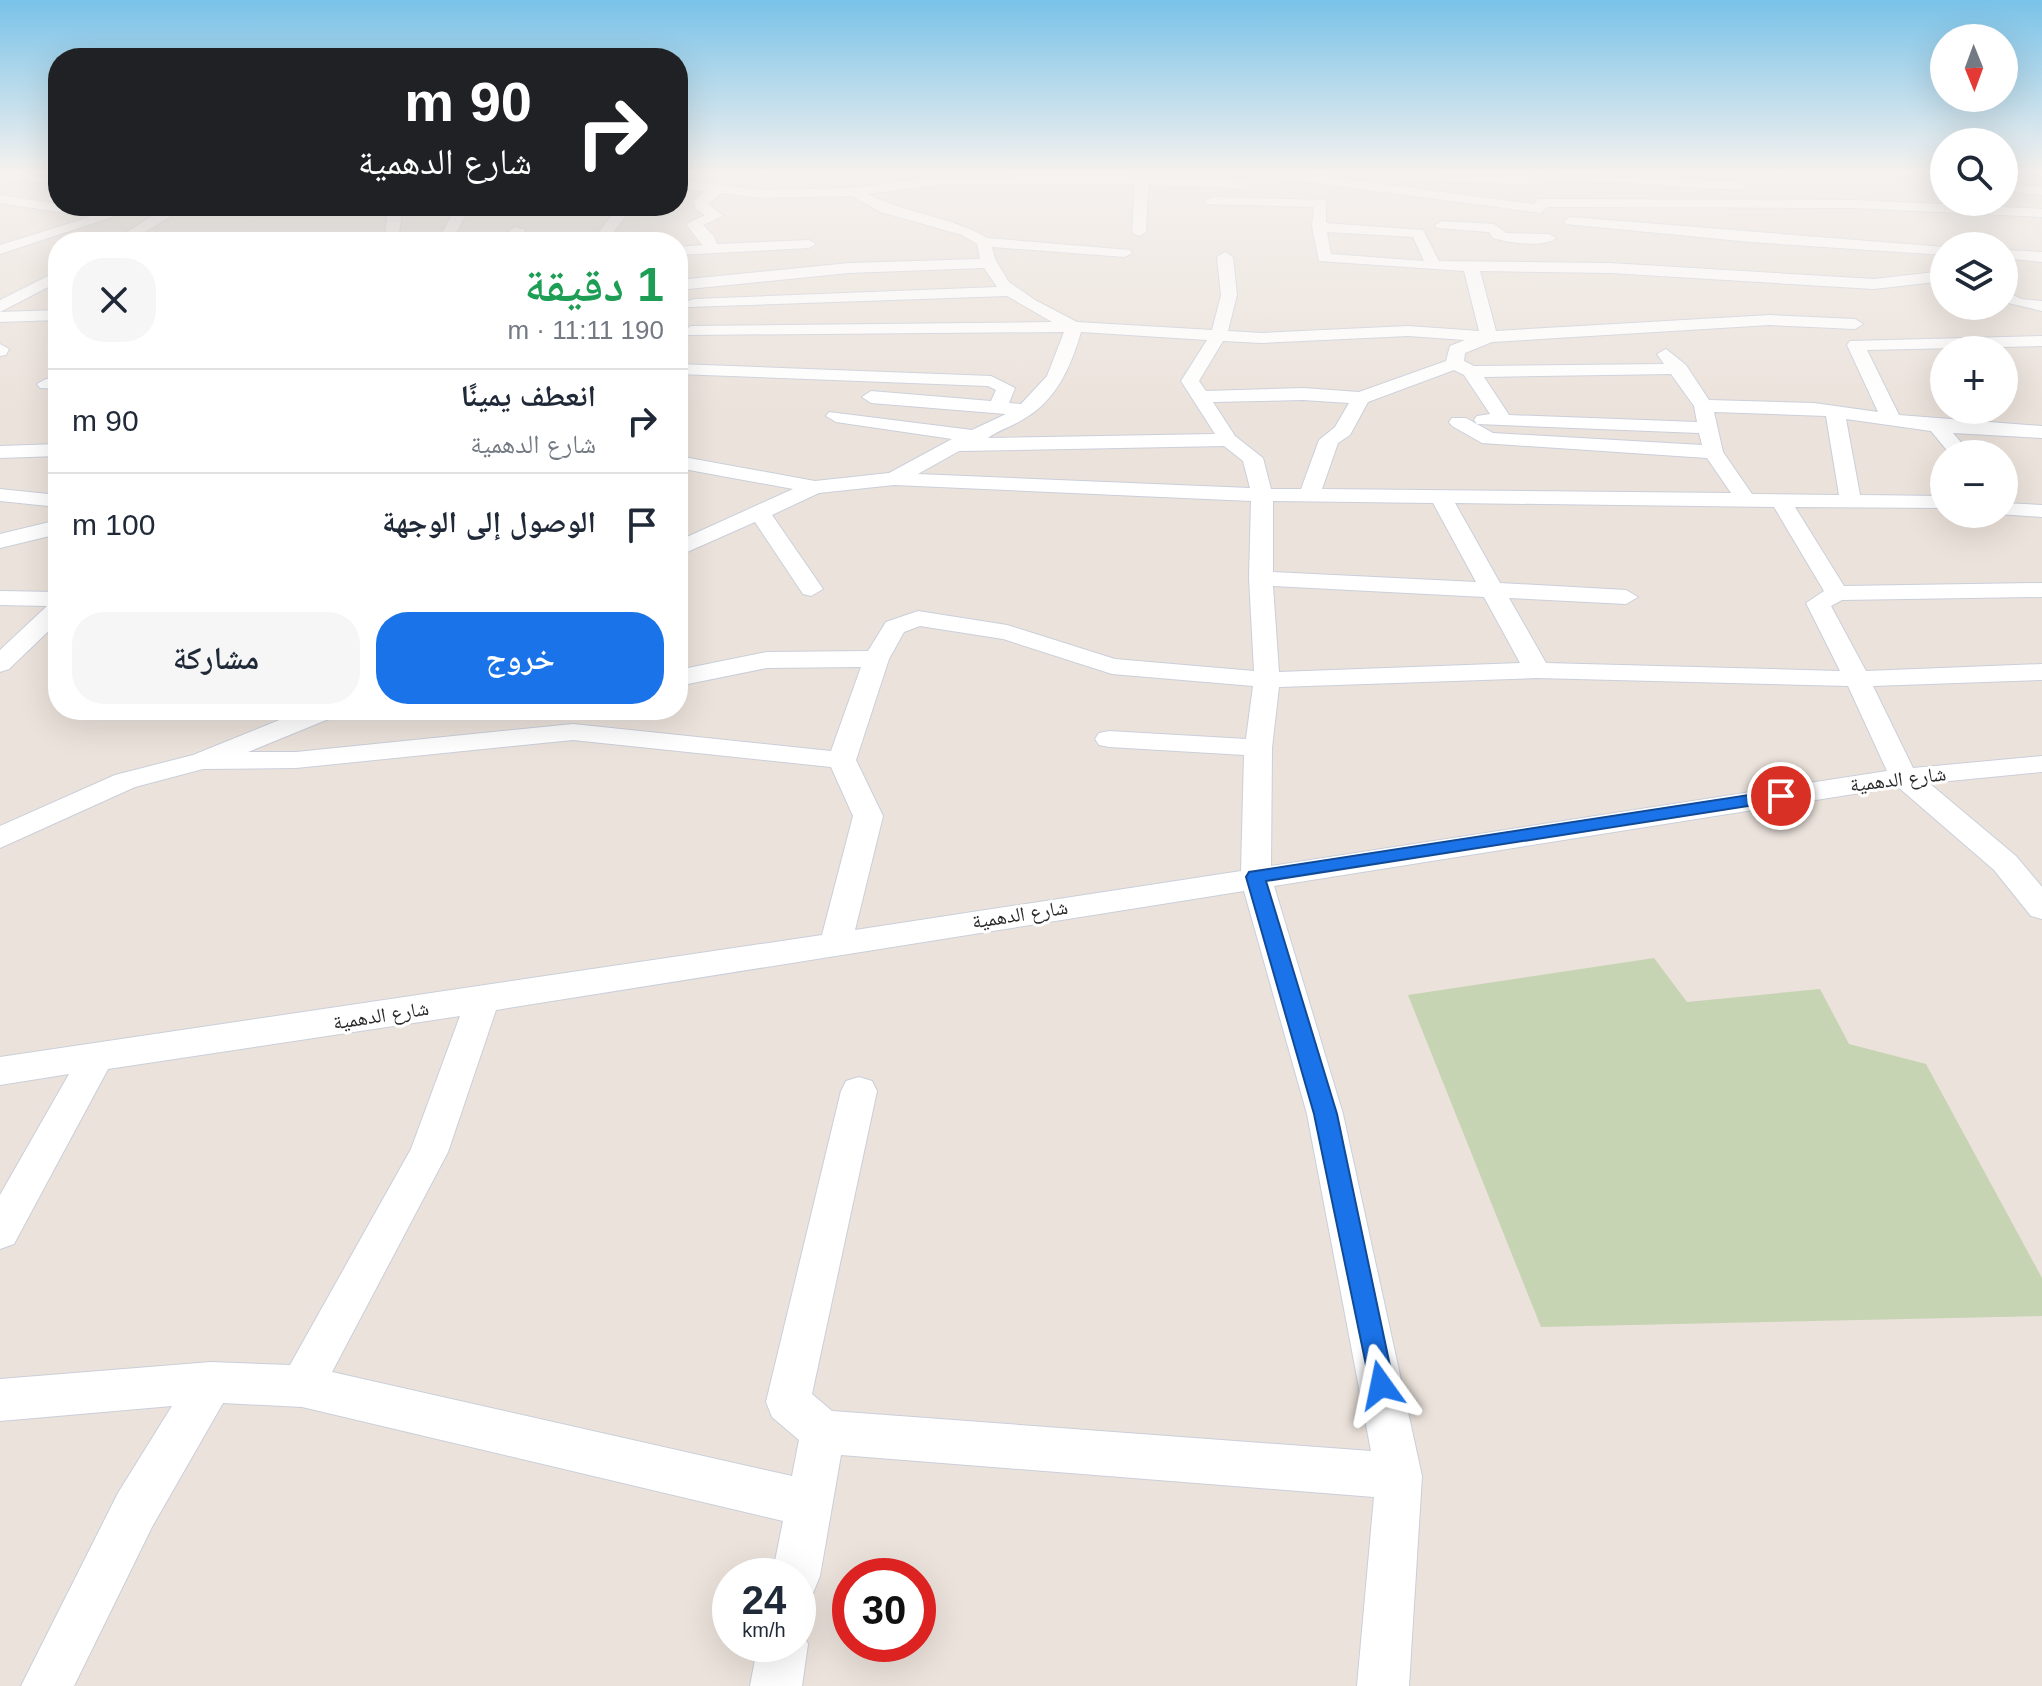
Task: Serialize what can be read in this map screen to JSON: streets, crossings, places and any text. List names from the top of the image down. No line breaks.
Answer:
{"streets":{"street":["شارع الدهمية"]},"north":"bottom","page":{"map_buttons":["+","−"],"turn":["90 m","شارع الدهمية"],"heading":["1 دقيقة","190 m · 11:11"],"list":[{"name":"انعطف يمينًا","note":"شارع الدهمية","value":"90 m"},{"name":"الوصول إلى الوجهة","value":"100 m"}],"buttons":["خروج","مشاركة"],"speed":"24 km/h","limit":"30"}}
